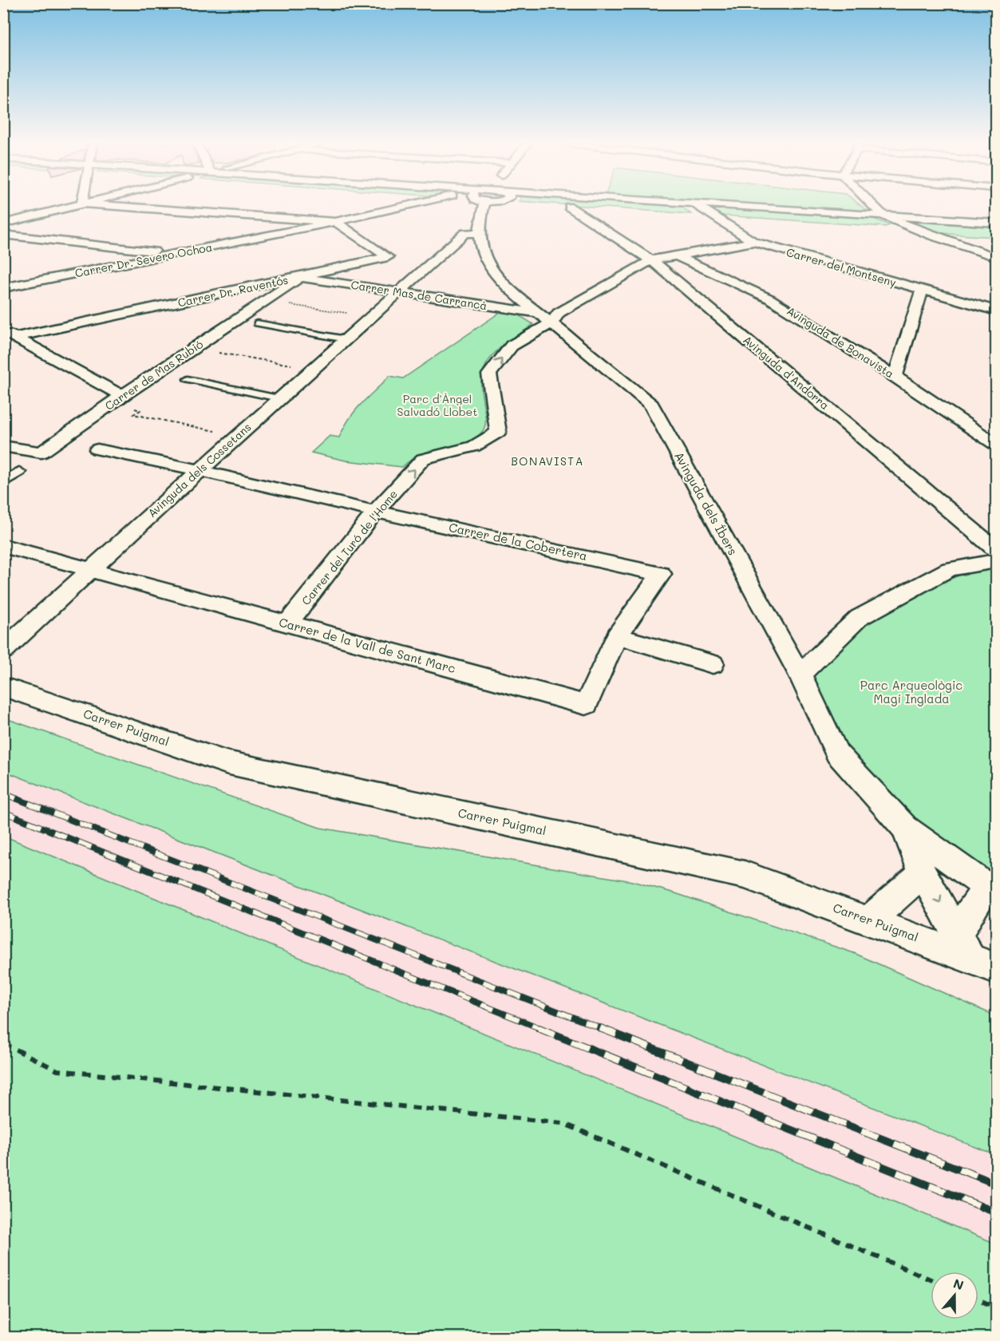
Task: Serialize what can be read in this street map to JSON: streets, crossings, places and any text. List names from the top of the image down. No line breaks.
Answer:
{"streets":{"street":["Carrer Dr. Severo Ochoa","Carrer del Montseny","Carrer Dr. Raventós","Carrer Mas de Carrancà","Avinguda de Bonavista","Avinguda d'Andorra","Carrer de Mas Rubió","Avinguda dels Cossetans","Avinguda dels Íbers","Carrer de la Cobertera","Carrer del Turó de l'Home","Carrer de la Vall de Sant Marc","Carrer Puigmal"]},"crossings":[["Carrer Dr. Severo Ochoa","Carrer Dr. Raventós"],["Carrer del Montseny","Carrer del Turó de l'Home"],["Carrer Dr. Raventós","Carrer Mas de Carrancà"],["Carrer Dr. Raventós","Carrer de Mas Rubió"],["Carrer Mas de Carrancà","Carrer de Mas Rubió"],["Carrer Mas de Carrancà","Avinguda dels Cossetans"],["Carrer Mas de Carrancà","Avinguda dels Íbers"],["Carrer Mas de Carrancà","Carrer del Turó de l'Home"],["Avinguda de Bonavista","Carrer del Turó de l'Home"],["Avinguda d'Andorra","Carrer del Turó de l'Home"],["Avinguda dels Cossetans","Avinguda dels Íbers"],["Avinguda dels Cossetans","Carrer de la Cobertera"],["Avinguda dels Cossetans","Carrer de la Vall de Sant Marc"],["Avinguda dels Íbers","Carrer del Turó de l'Home"],["Avinguda dels Íbers","Carrer Puigmal"],["Carrer de la Cobertera","Carrer del Turó de l'Home"],["Carrer de la Cobertera","Carrer de la Vall de Sant Marc"],["Carrer del Turó de l'Home","Carrer de la Vall de Sant Marc"]],"one_way":["Carrer del Turó de l'Home"],"districts":["BONAVISTA"],"parks":["Parc d'Àngel Salvadó Llobet","Parc Arqueològic Magí Inglada"],"north":"top"}
